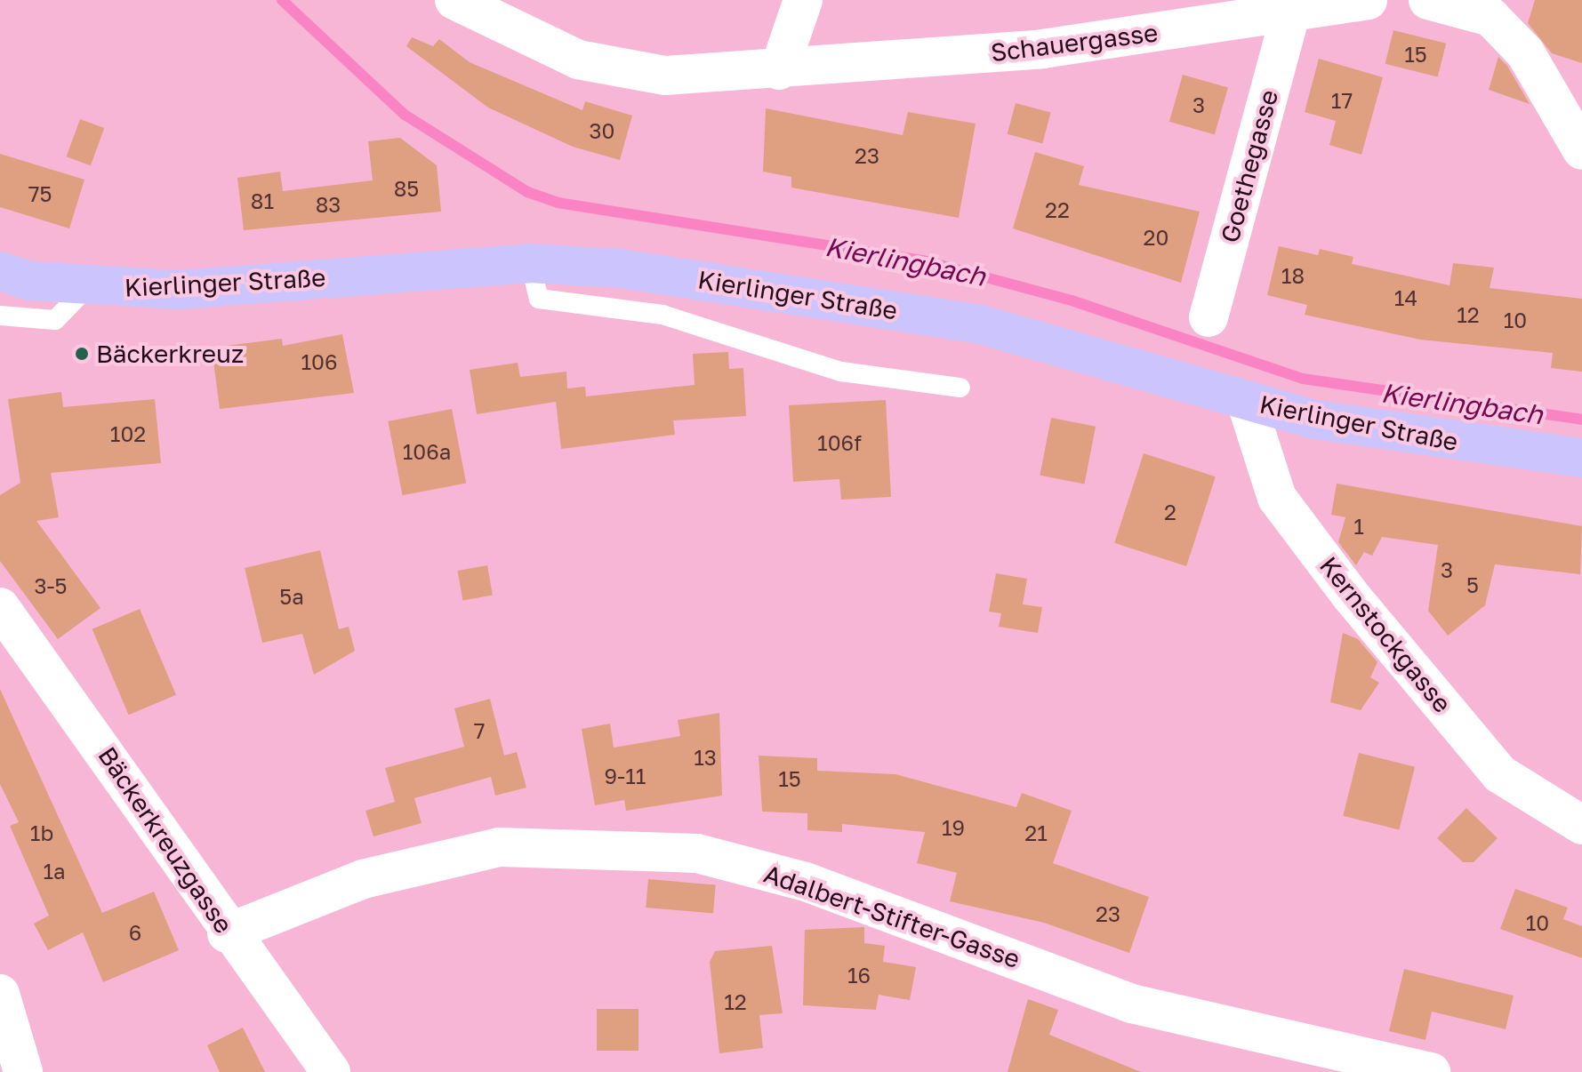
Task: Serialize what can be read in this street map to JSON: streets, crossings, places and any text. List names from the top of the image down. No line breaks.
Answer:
{"streets":{"main road":["Kierlinger Straße"],"street":["Schauergasse","Goethegasse","Kernstockgasse","Bäckerkreuzgasse","Adalbert-Stifter-Gasse"]},"crossings":[["Schauergasse","Goethegasse"],["Kierlinger Straße","Kernstockgasse"],["Bäckerkreuzgasse","Adalbert-Stifter-Gasse"]],"water":["Kierlingbach"],"places":["Bäckerkreuz"],"house_numbers":["15","17","3","30","23","85","75","81","83","22","20","18","14","12","10","106","102","106f","106a","2","1","3","5","3-5","5a","7","13","9-11","15","19","1b","21","1a","23","10","6","16","12"]}
